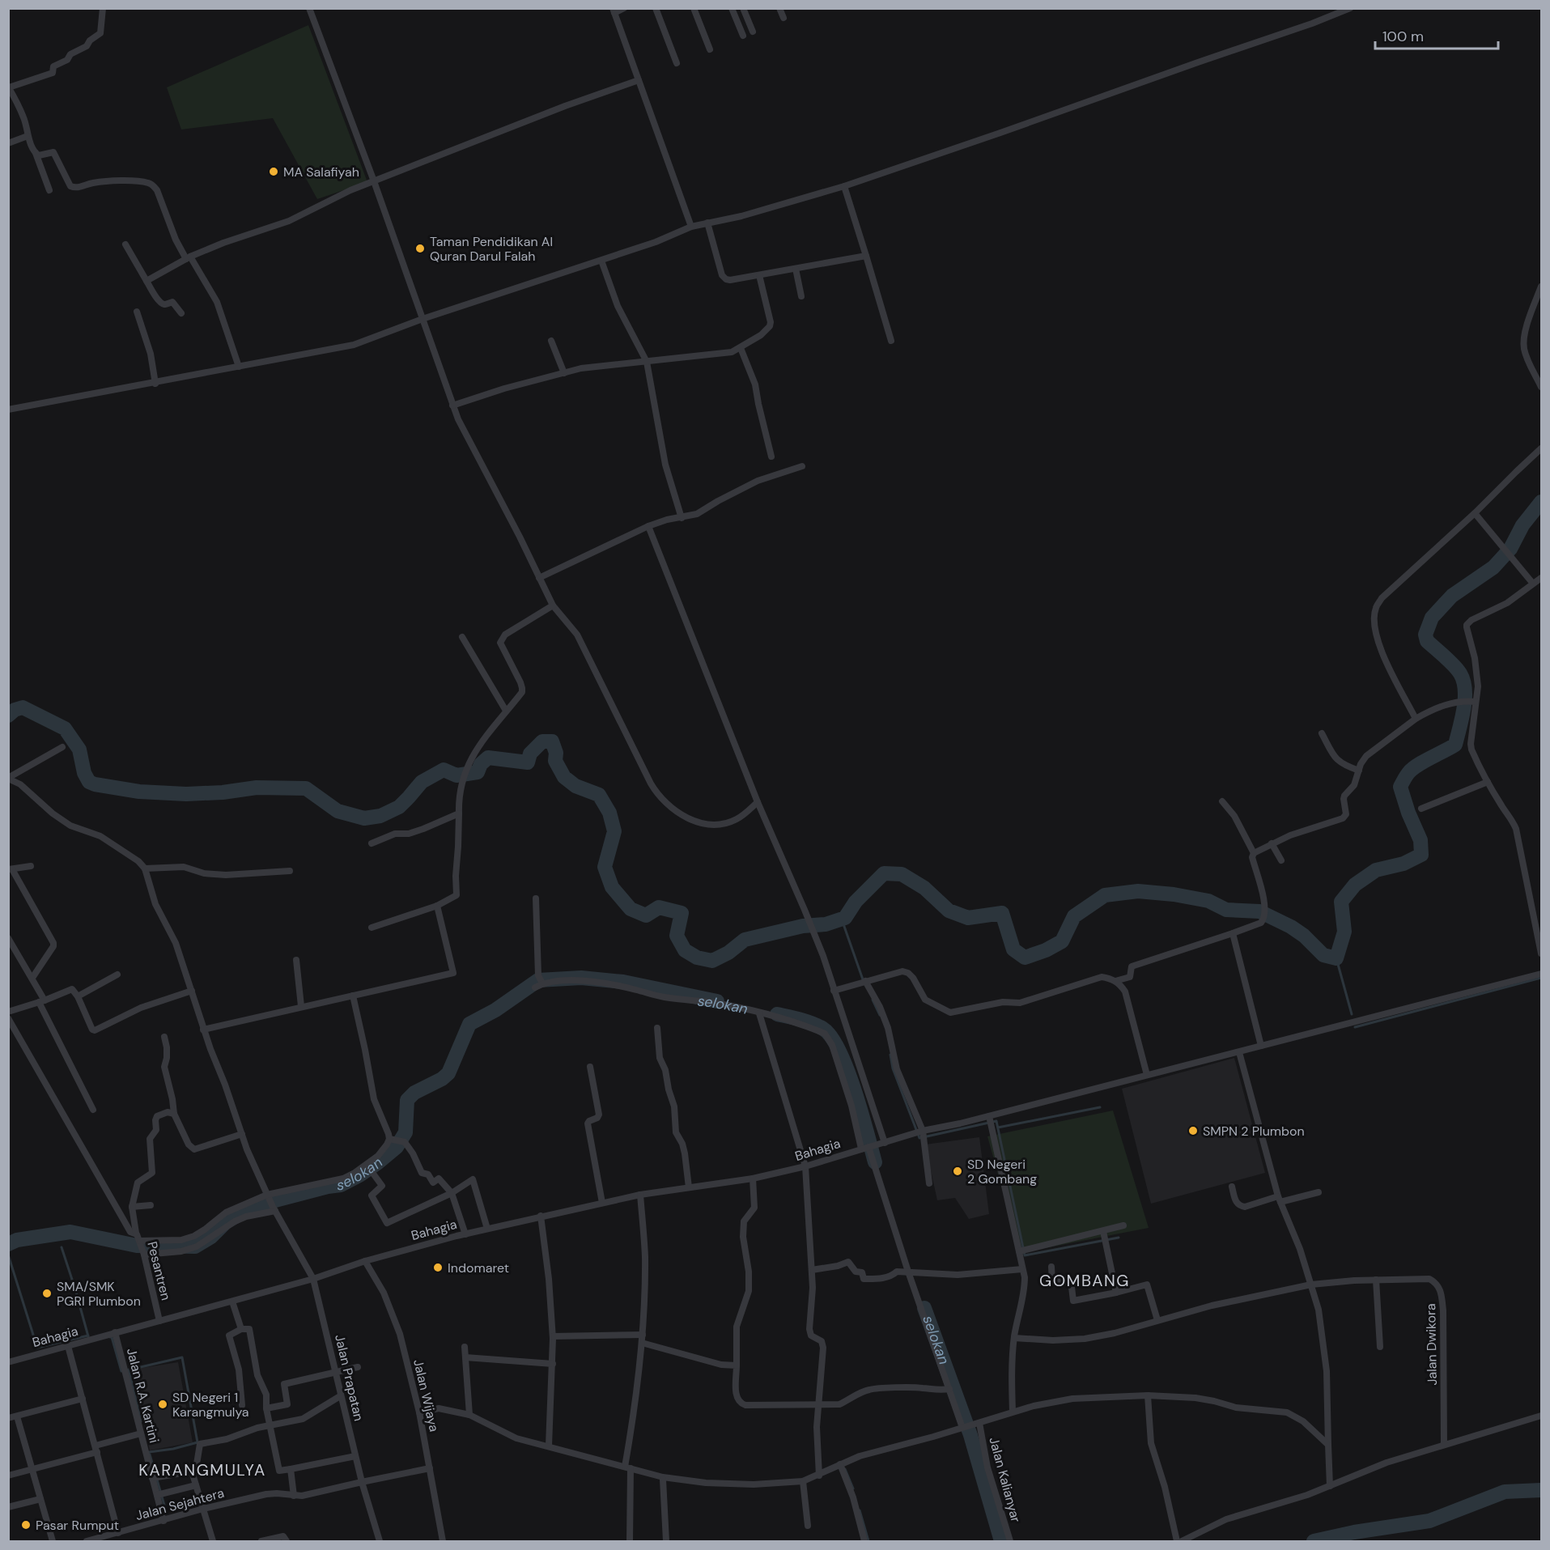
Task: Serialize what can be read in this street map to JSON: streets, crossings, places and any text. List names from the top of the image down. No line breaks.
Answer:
{"streets":{"street":["Bahagia","Pesantren","Jalan Dwikora","Jalan Prapatan","Jalan R.A. Kartini","Jalan Wijaya","Jalan Kalianyar","Jalan Sejahtera"]},"crossings":[["Bahagia","Pesantren"],["Bahagia","Jalan Prapatan"],["Bahagia","Jalan R.A. Kartini"],["Bahagia","Jalan Wijaya"],["Jalan Prapatan","Jalan Sejahtera"],["Jalan R.A. Kartini","Jalan Sejahtera"],["Jalan Wijaya","Jalan Sejahtera"]],"districts":["GOMBANG","KARANGMULYA"],"water":["selokan"],"places":["MA Salafiyah","Taman Pendidikan Al Quran Darul Falah","SMPN 2 Plumbon","SD Negeri 2 Gombang","Indomaret","SMA/SMK PGRI Plumbon","SD Negeri 1 Karangmulya","Pasar Rumput"],"scale_bar":"100 m"}
